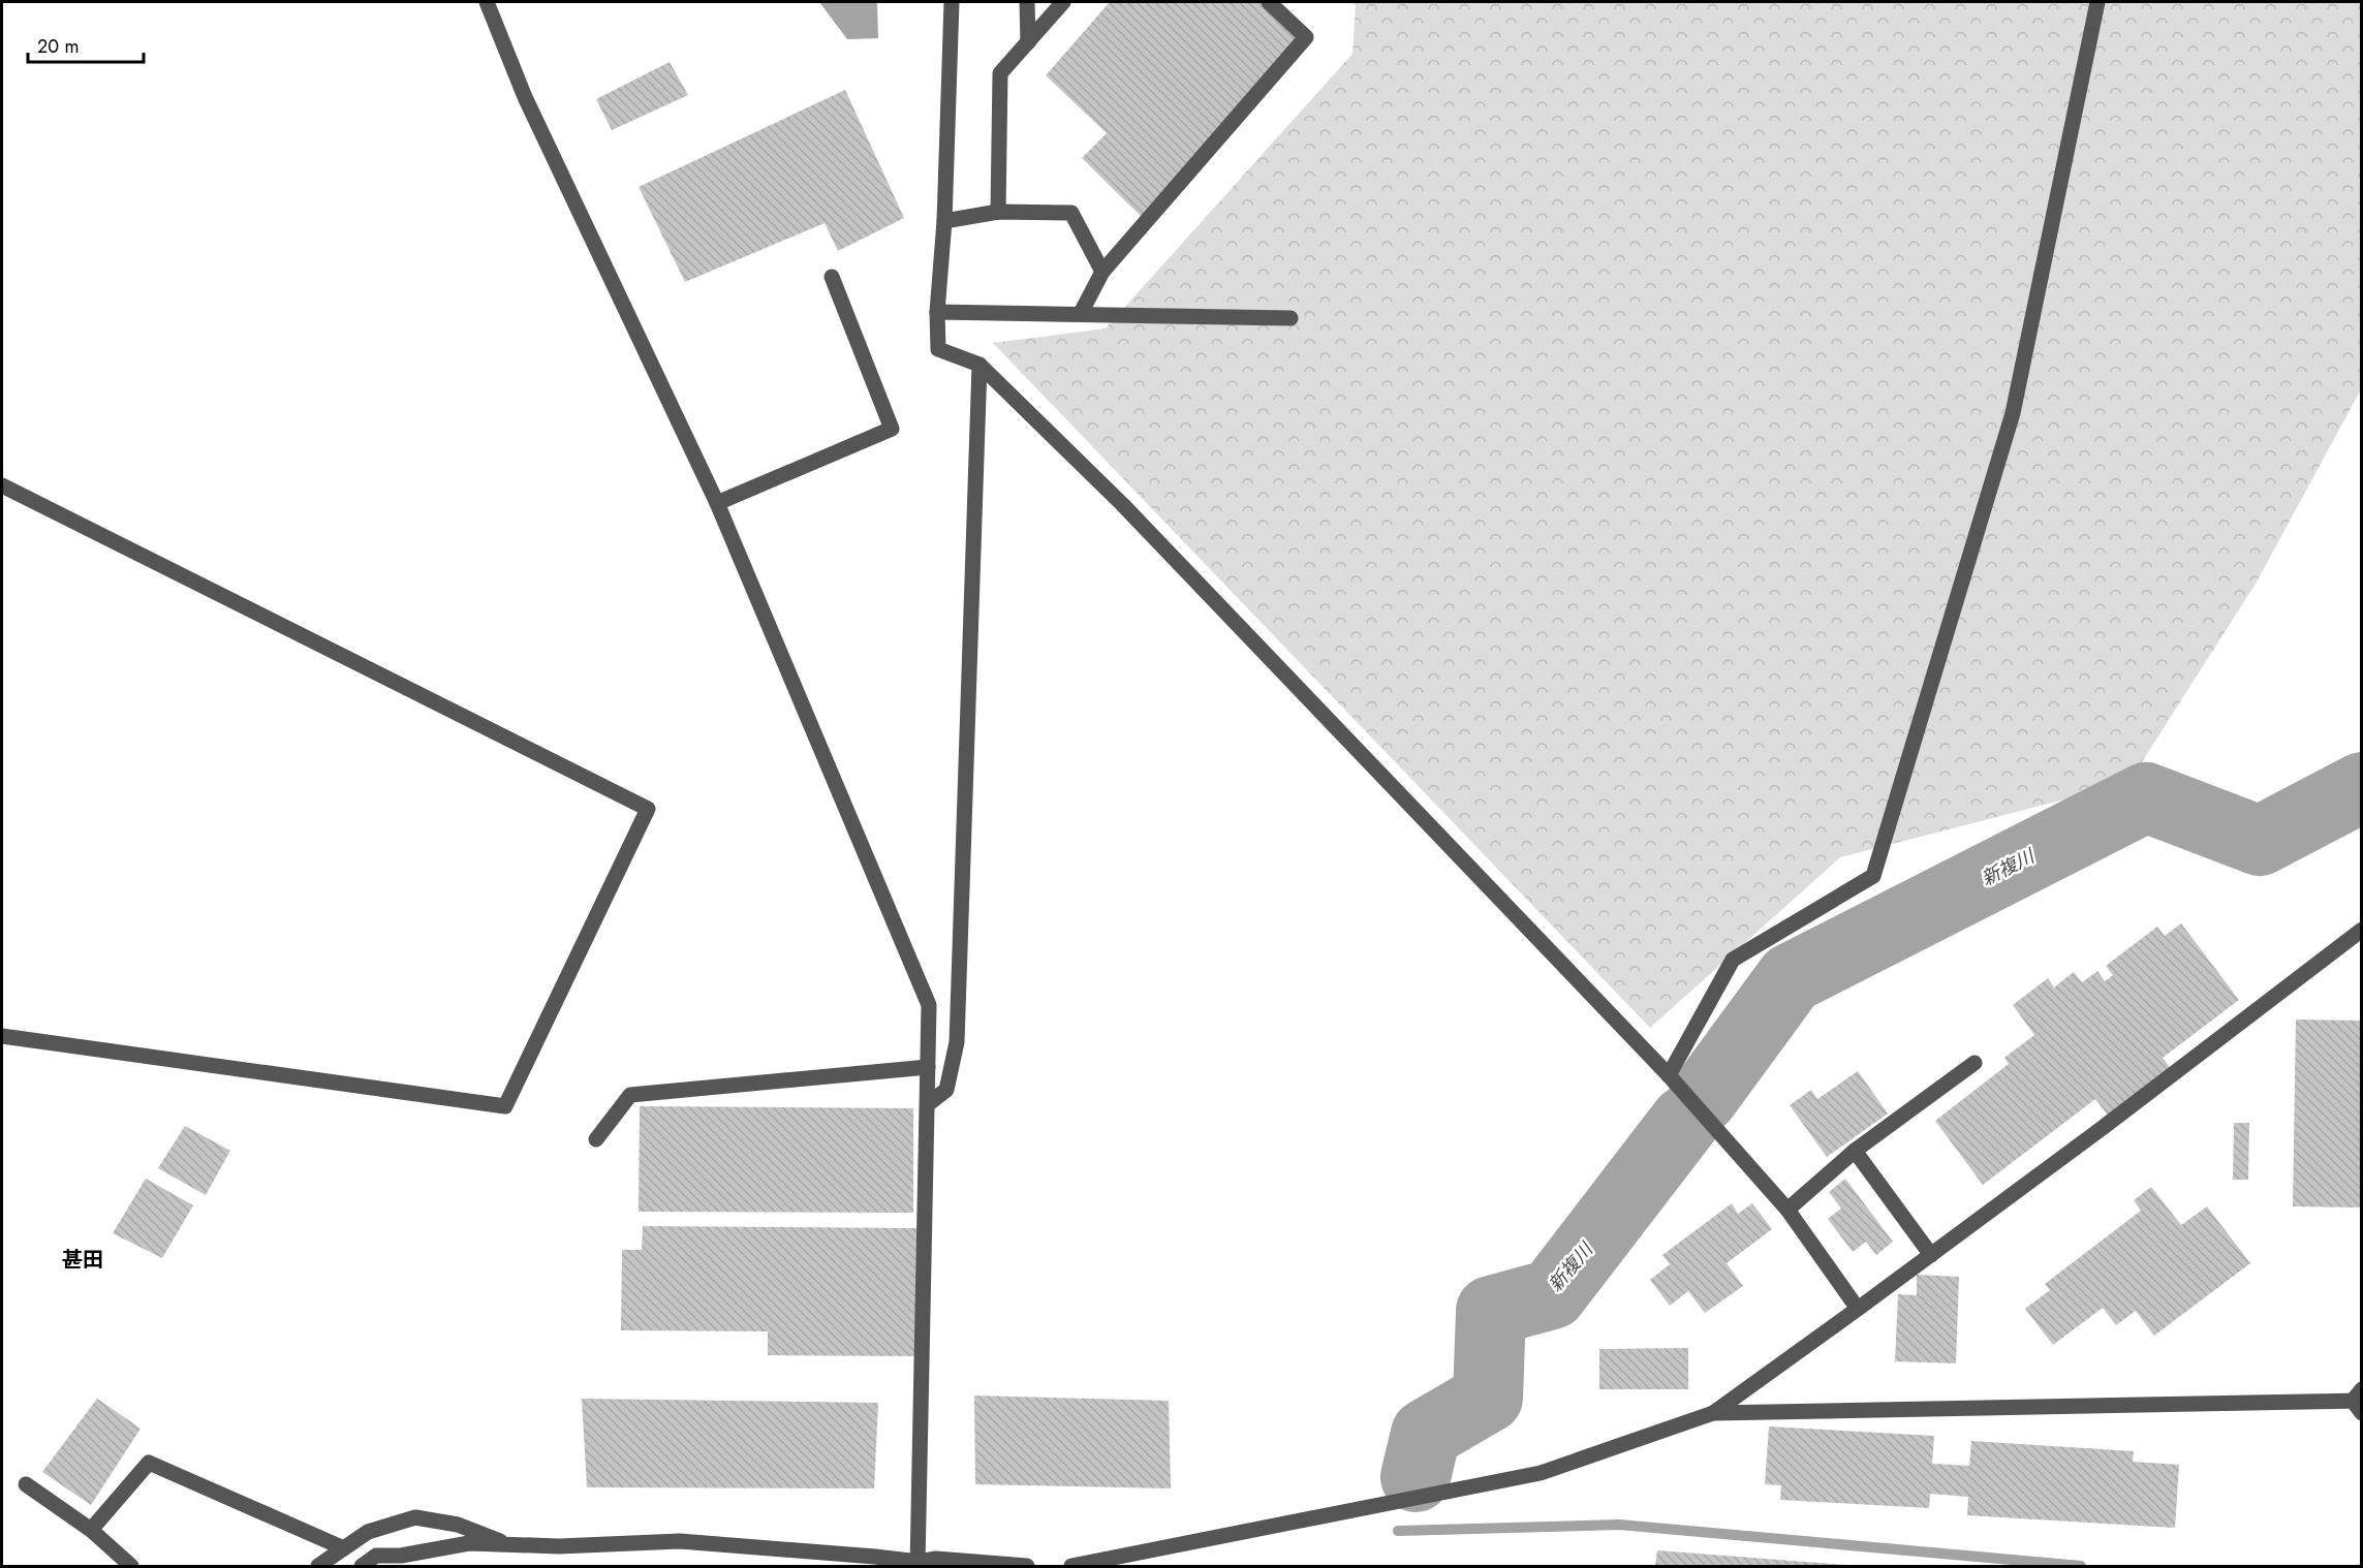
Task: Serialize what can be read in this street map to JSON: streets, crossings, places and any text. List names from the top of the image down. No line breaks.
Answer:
{"districts":["甚田"],"water":["新複川"],"scale_bar":"20 m"}
